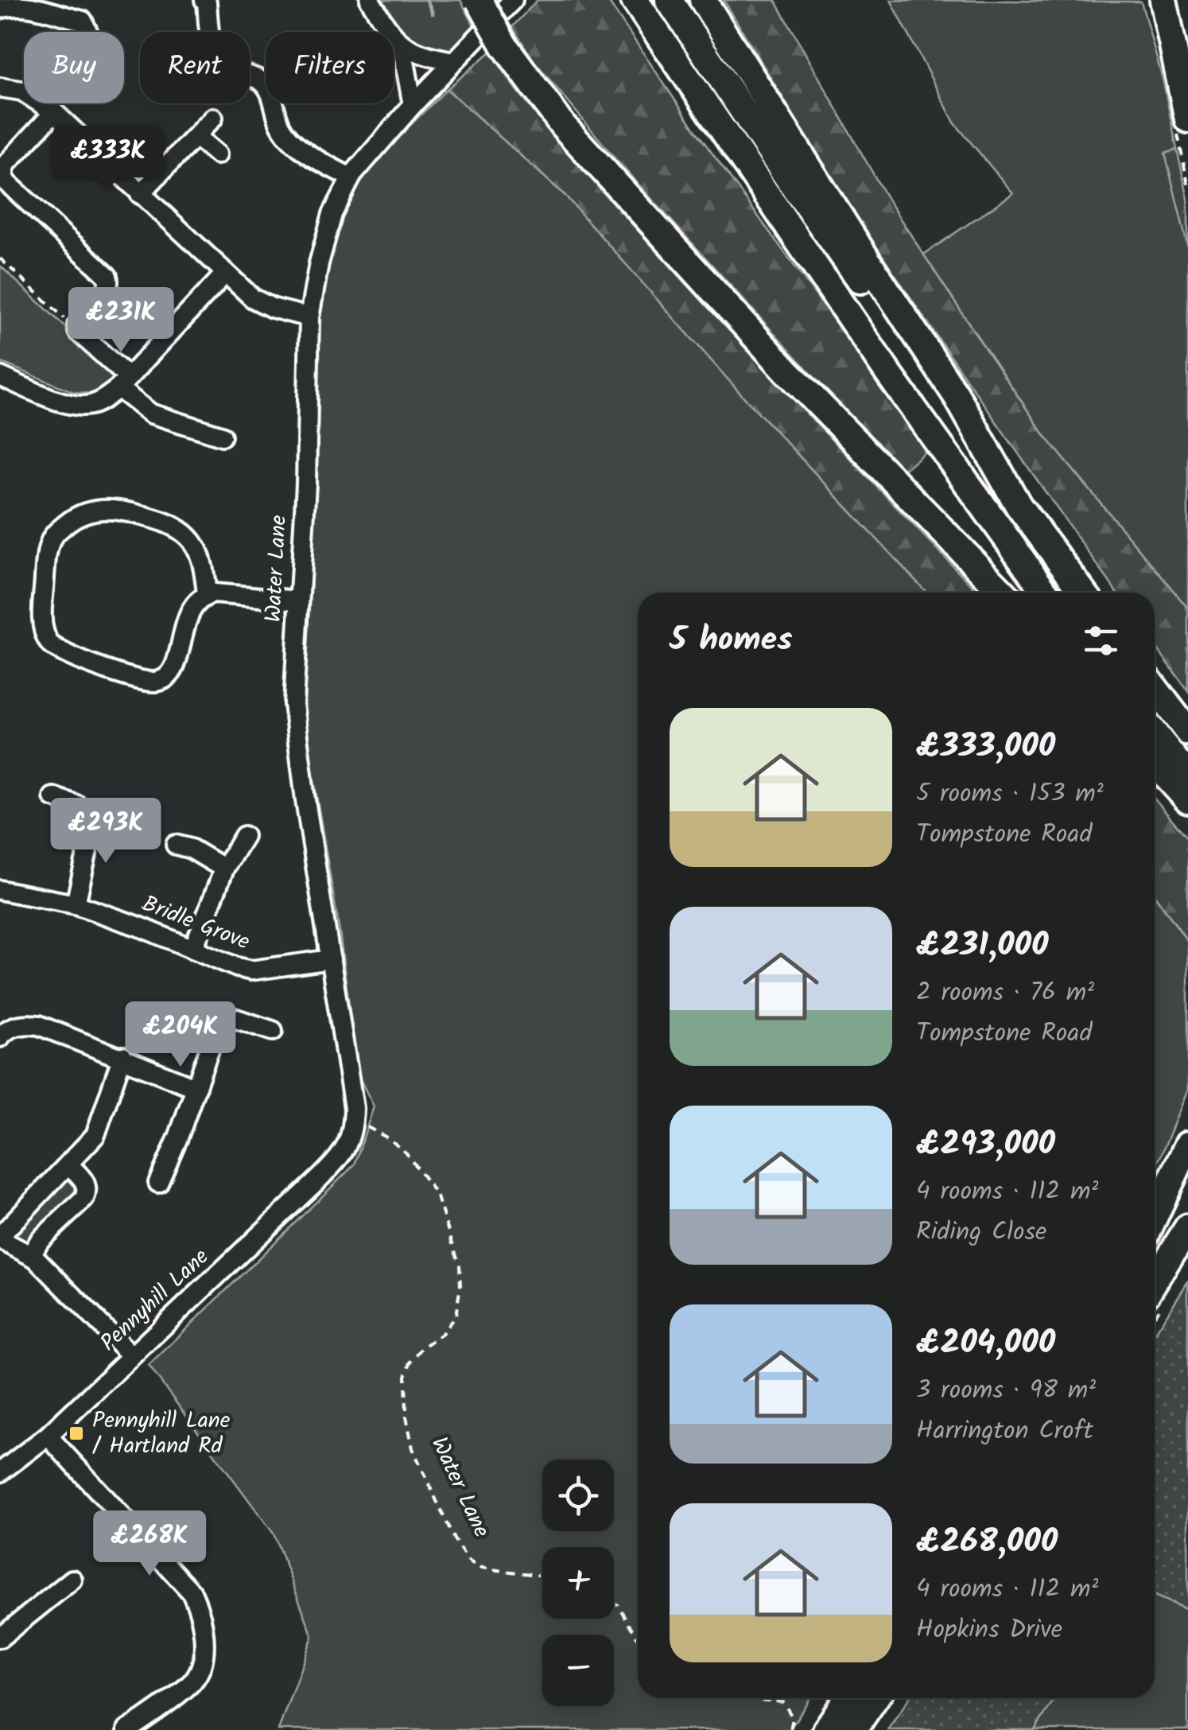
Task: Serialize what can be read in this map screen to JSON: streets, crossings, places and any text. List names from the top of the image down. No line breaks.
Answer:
{"streets":{"street":["Water Lane","Bridle Grove","Pennyhill Lane"]},"crossings":[["Water Lane","Bridle Grove"],["Water Lane","Pennyhill Lane"]],"places":{"transit":["Pennyhill Lane / Hartland Rd"]},"page":{"chip":["Buy","Rent","Filters"],"price":["£333K","£231K","£293K","£204K","£268K"],"heading":"5 homes","list":[{"name":"£333,000","note":"5 rooms · 153 m² · Tompstone Road"},{"name":"£231,000","note":"2 rooms · 76 m² · Tompstone Road"},{"name":"£293,000","note":"4 rooms · 112 m² · Riding Close"},{"name":"£204,000","note":"3 rooms · 98 m² · Harrington Croft"},{"name":"£268,000","note":"4 rooms · 112 m² · Hopkins Drive"}],"map_buttons":["+","−"]}}
